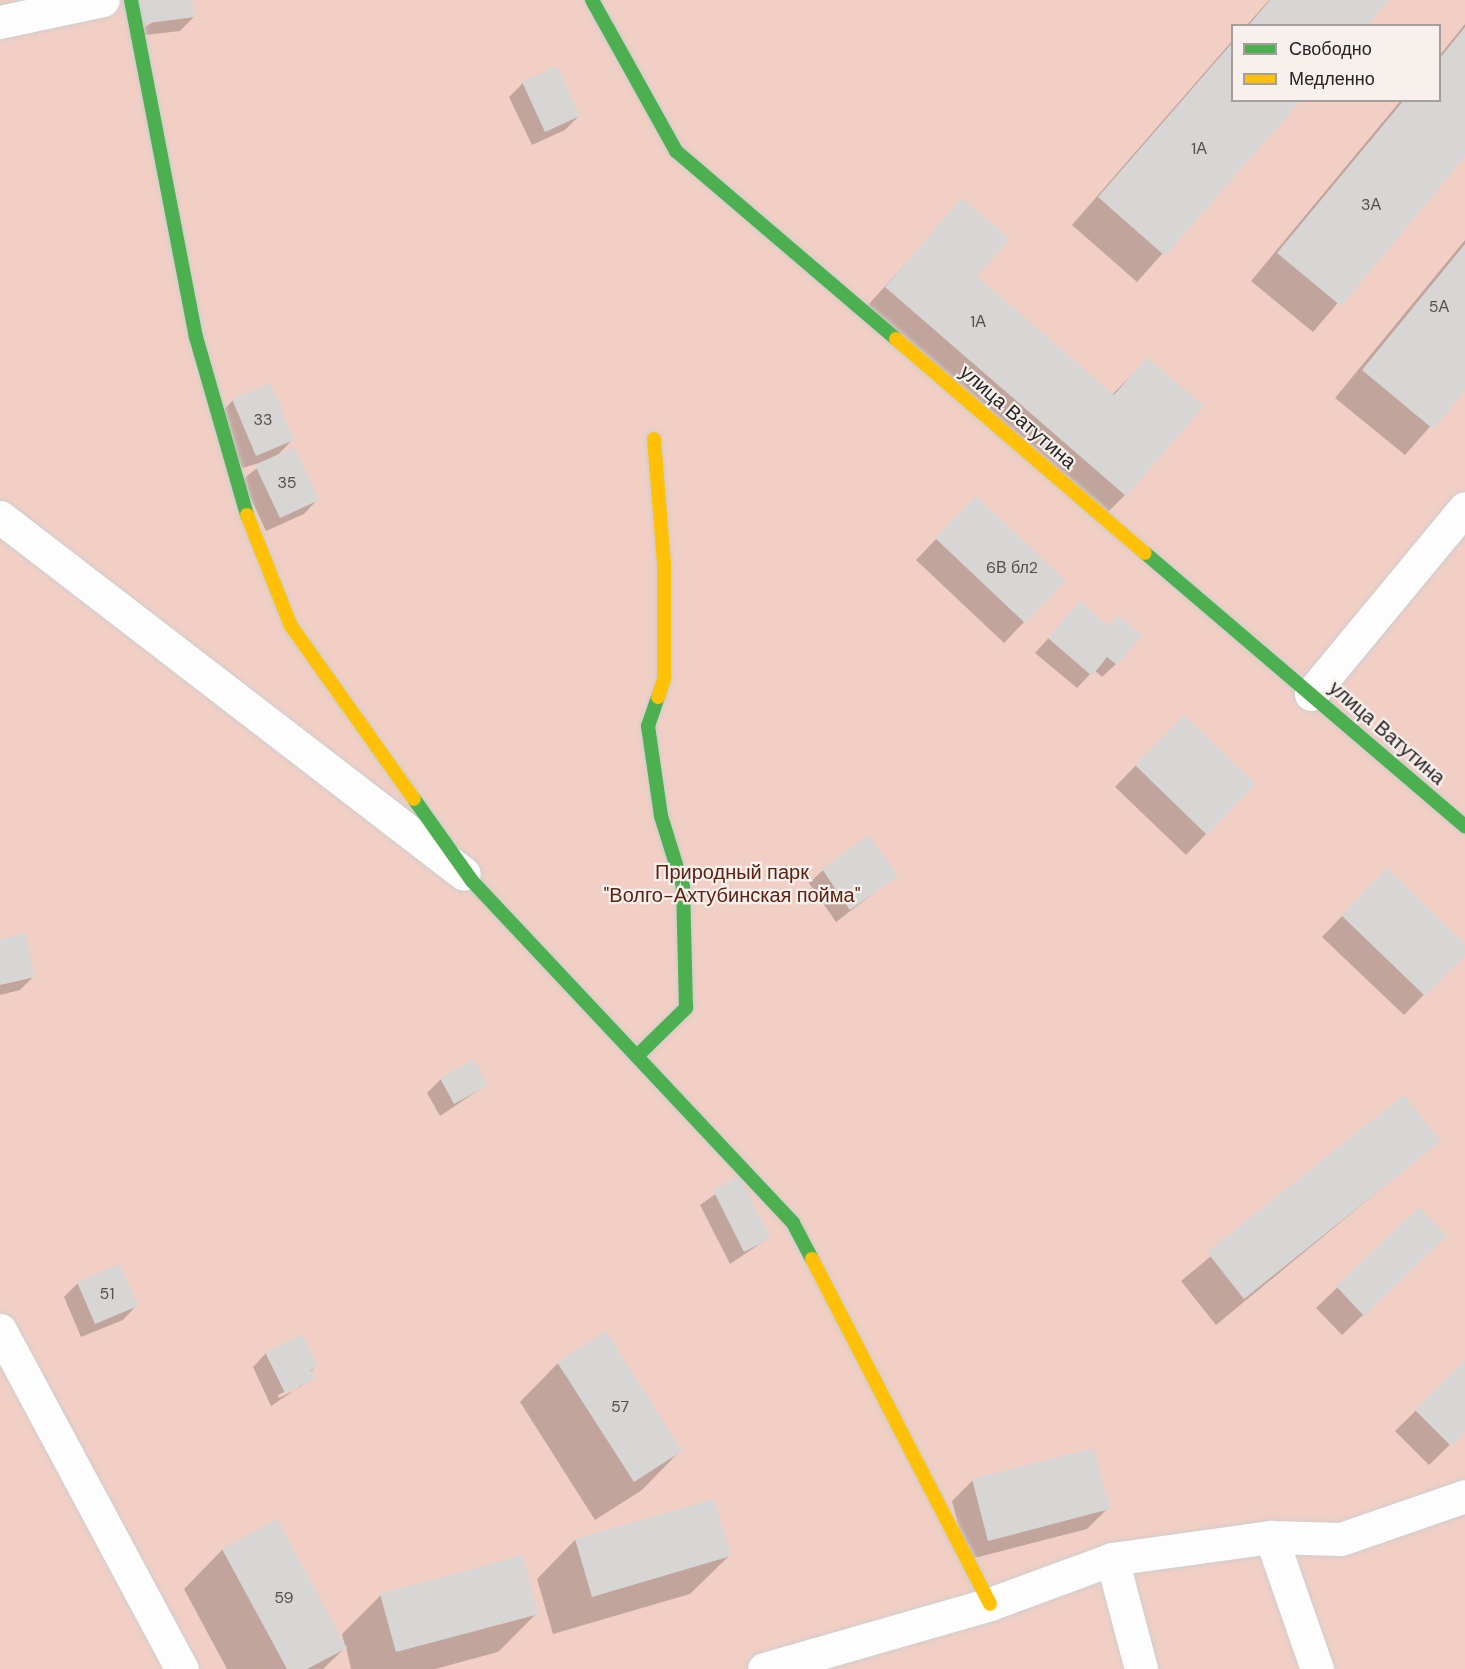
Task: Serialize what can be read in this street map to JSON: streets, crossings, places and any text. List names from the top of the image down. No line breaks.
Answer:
{"streets":{"street":["улица Ватутина"]},"parks":["Природный парк \"Волго-Ахтубинская пойма\""],"house_numbers":["1А","3А","5А","1А","33","35","6В бл2","51","57","59"],"legend":["Свободно","Медленно"]}
